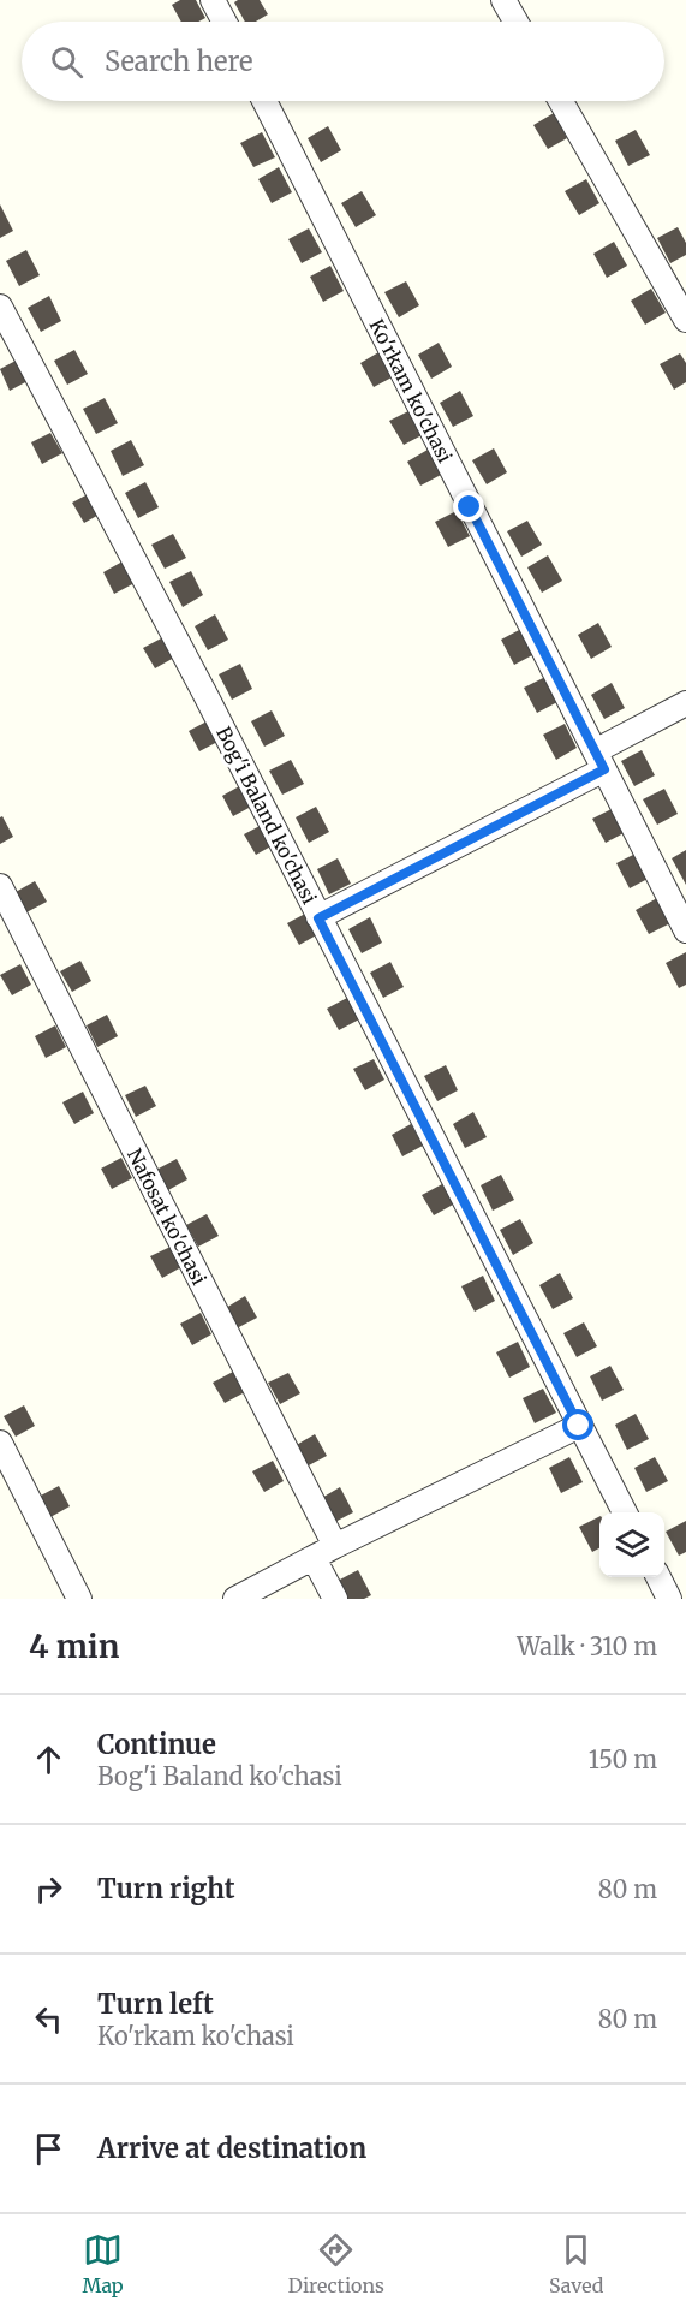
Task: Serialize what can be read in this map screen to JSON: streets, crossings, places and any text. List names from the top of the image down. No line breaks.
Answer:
{"streets":{"street":["Ko'rkam ko'chasi","Bog'i Baland ko'chasi","Nafosat ko'chasi"]},"page":{"search":"Search here","heading":["4 min","Walk · 310 m"],"list":[["Continue","Bog'i Baland ko'chasi","150 m"],["Turn right","80 m"],["Turn left","Ko'rkam ko'chasi","80 m"],"Arrive at destination"],"nav":["Map","Directions","Saved"]}}
